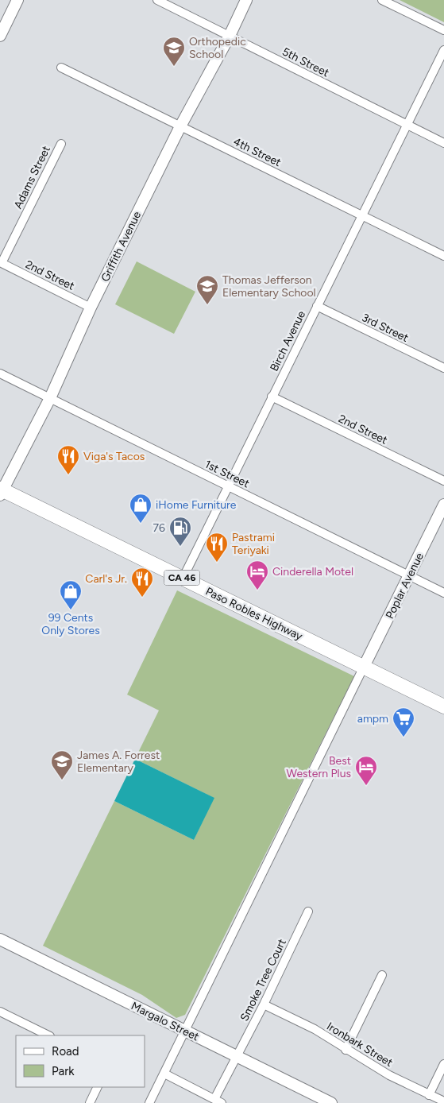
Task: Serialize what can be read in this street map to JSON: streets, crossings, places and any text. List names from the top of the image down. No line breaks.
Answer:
{"streets":{"highway":["CA 46","Paso Robles Highway"],"main road":["Griffith Avenue","Poplar Avenue","Margalo Street"],"street":["5th Street","4th Street","Adams Street","2nd Street","3rd Street","Birch Avenue","1st Street","Smoke Tree Court","Ironbark Street"]},"crossings":[["5th Street","Griffith Avenue"],["5th Street","Birch Avenue"],["4th Street","Griffith Avenue"],["4th Street","Birch Avenue"],["Adams Street","2nd Street"],["Griffith Avenue","2nd Street"],["Griffith Avenue","1st Street"],["Griffith Avenue","Paso Robles Highway"],["2nd Street","Birch Avenue"],["3rd Street","Birch Avenue"],["Birch Avenue","1st Street"],["Birch Avenue","Paso Robles Highway"],["1st Street","Poplar Avenue"],["Poplar Avenue","Paso Robles Highway"],["Smoke Tree Court","Margalo Street"],["Smoke Tree Court","Ironbark Street"]],"places":{"school or university":["Orthopedic School","Thomas Jefferson Elementary School","James A. Forrest Elementary"],"restaurant":["Viga's Tacos","Pastrami Teriyaki","Carl's Jr."],"shop":["iHome Furniture","99 Cents Only Stores"],"fuel station":["76"],"hotel":["Cinderella Motel","Best Western Plus"],"supermarket":["ampm"]},"legend":["Road","Park"]}
